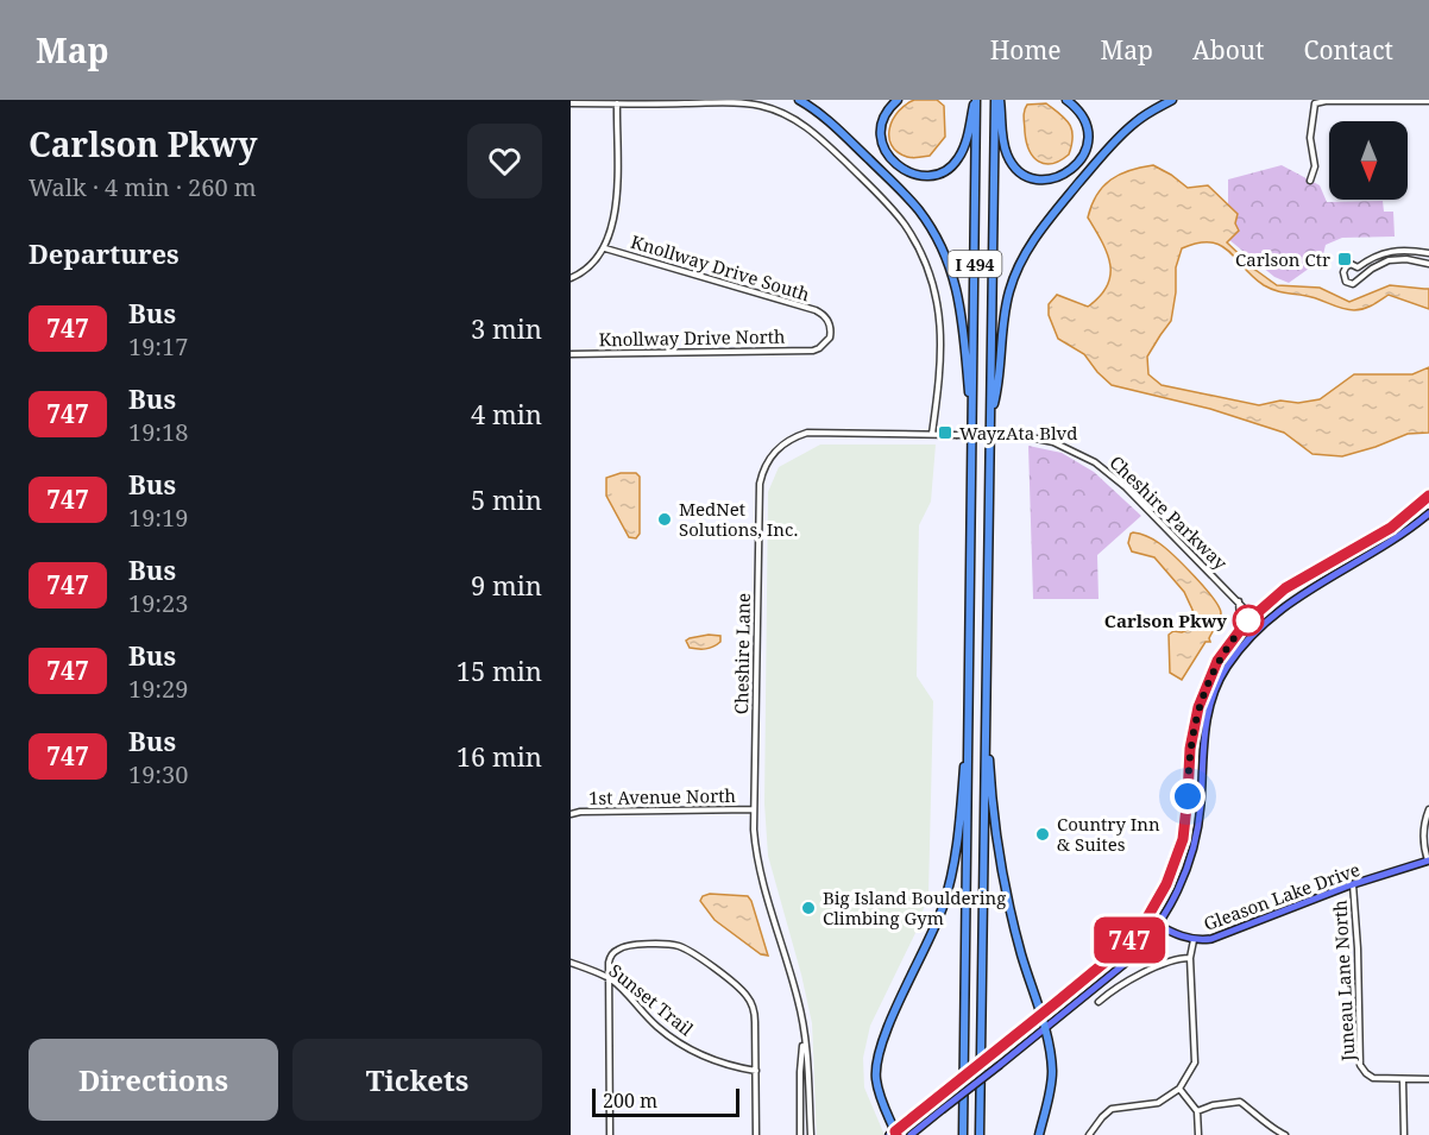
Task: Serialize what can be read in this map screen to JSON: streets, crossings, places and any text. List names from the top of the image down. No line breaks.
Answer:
{"streets":{"highway":["I 494"],"main road":["Gleason Lake Drive"],"street":["Knollway Drive South","Knollway Drive North","Cheshire Parkway","Cheshire Lane","1st Avenue North","Juneau Lane North","Sunset Trail"]},"crossings":[["Knollway Drive South","Knollway Drive North"],["Cheshire Parkway","Cheshire Lane"],["Cheshire Lane","1st Avenue North"],["Gleason Lake Drive","Juneau Lane North"]],"places":{"transit":["Carlson Ctr","WayzAta Blvd"],"other":["MedNet Solutions, Inc.","Carlson Pkwy","Country Inn & Suites","Big Island Bouldering Climbing Gym"]},"lines":["bus line 747"],"scale_bar":"200 m","north":"bottom","page":{"header":"Map","nav":["Home","Map","About","Contact"],"heading":[["Carlson Pkwy","Walk · 4 min · 260 m"],"Departures"],"on_map":"747","list":[{"mark":"747","name":"Bus","note":"19:17","value":"3 min"},{"mark":"747","name":"Bus","note":"19:18","value":"4 min"},{"mark":"747","name":"Bus","note":"19:19","value":"5 min"},{"mark":"747","name":"Bus","note":"19:23","value":"9 min"},{"mark":"747","name":"Bus","note":"19:29","value":"15 min"},{"mark":"747","name":"Bus","note":"19:30","value":"16 min"}],"buttons":["Directions","Tickets"],"scale":"200 m"}}
